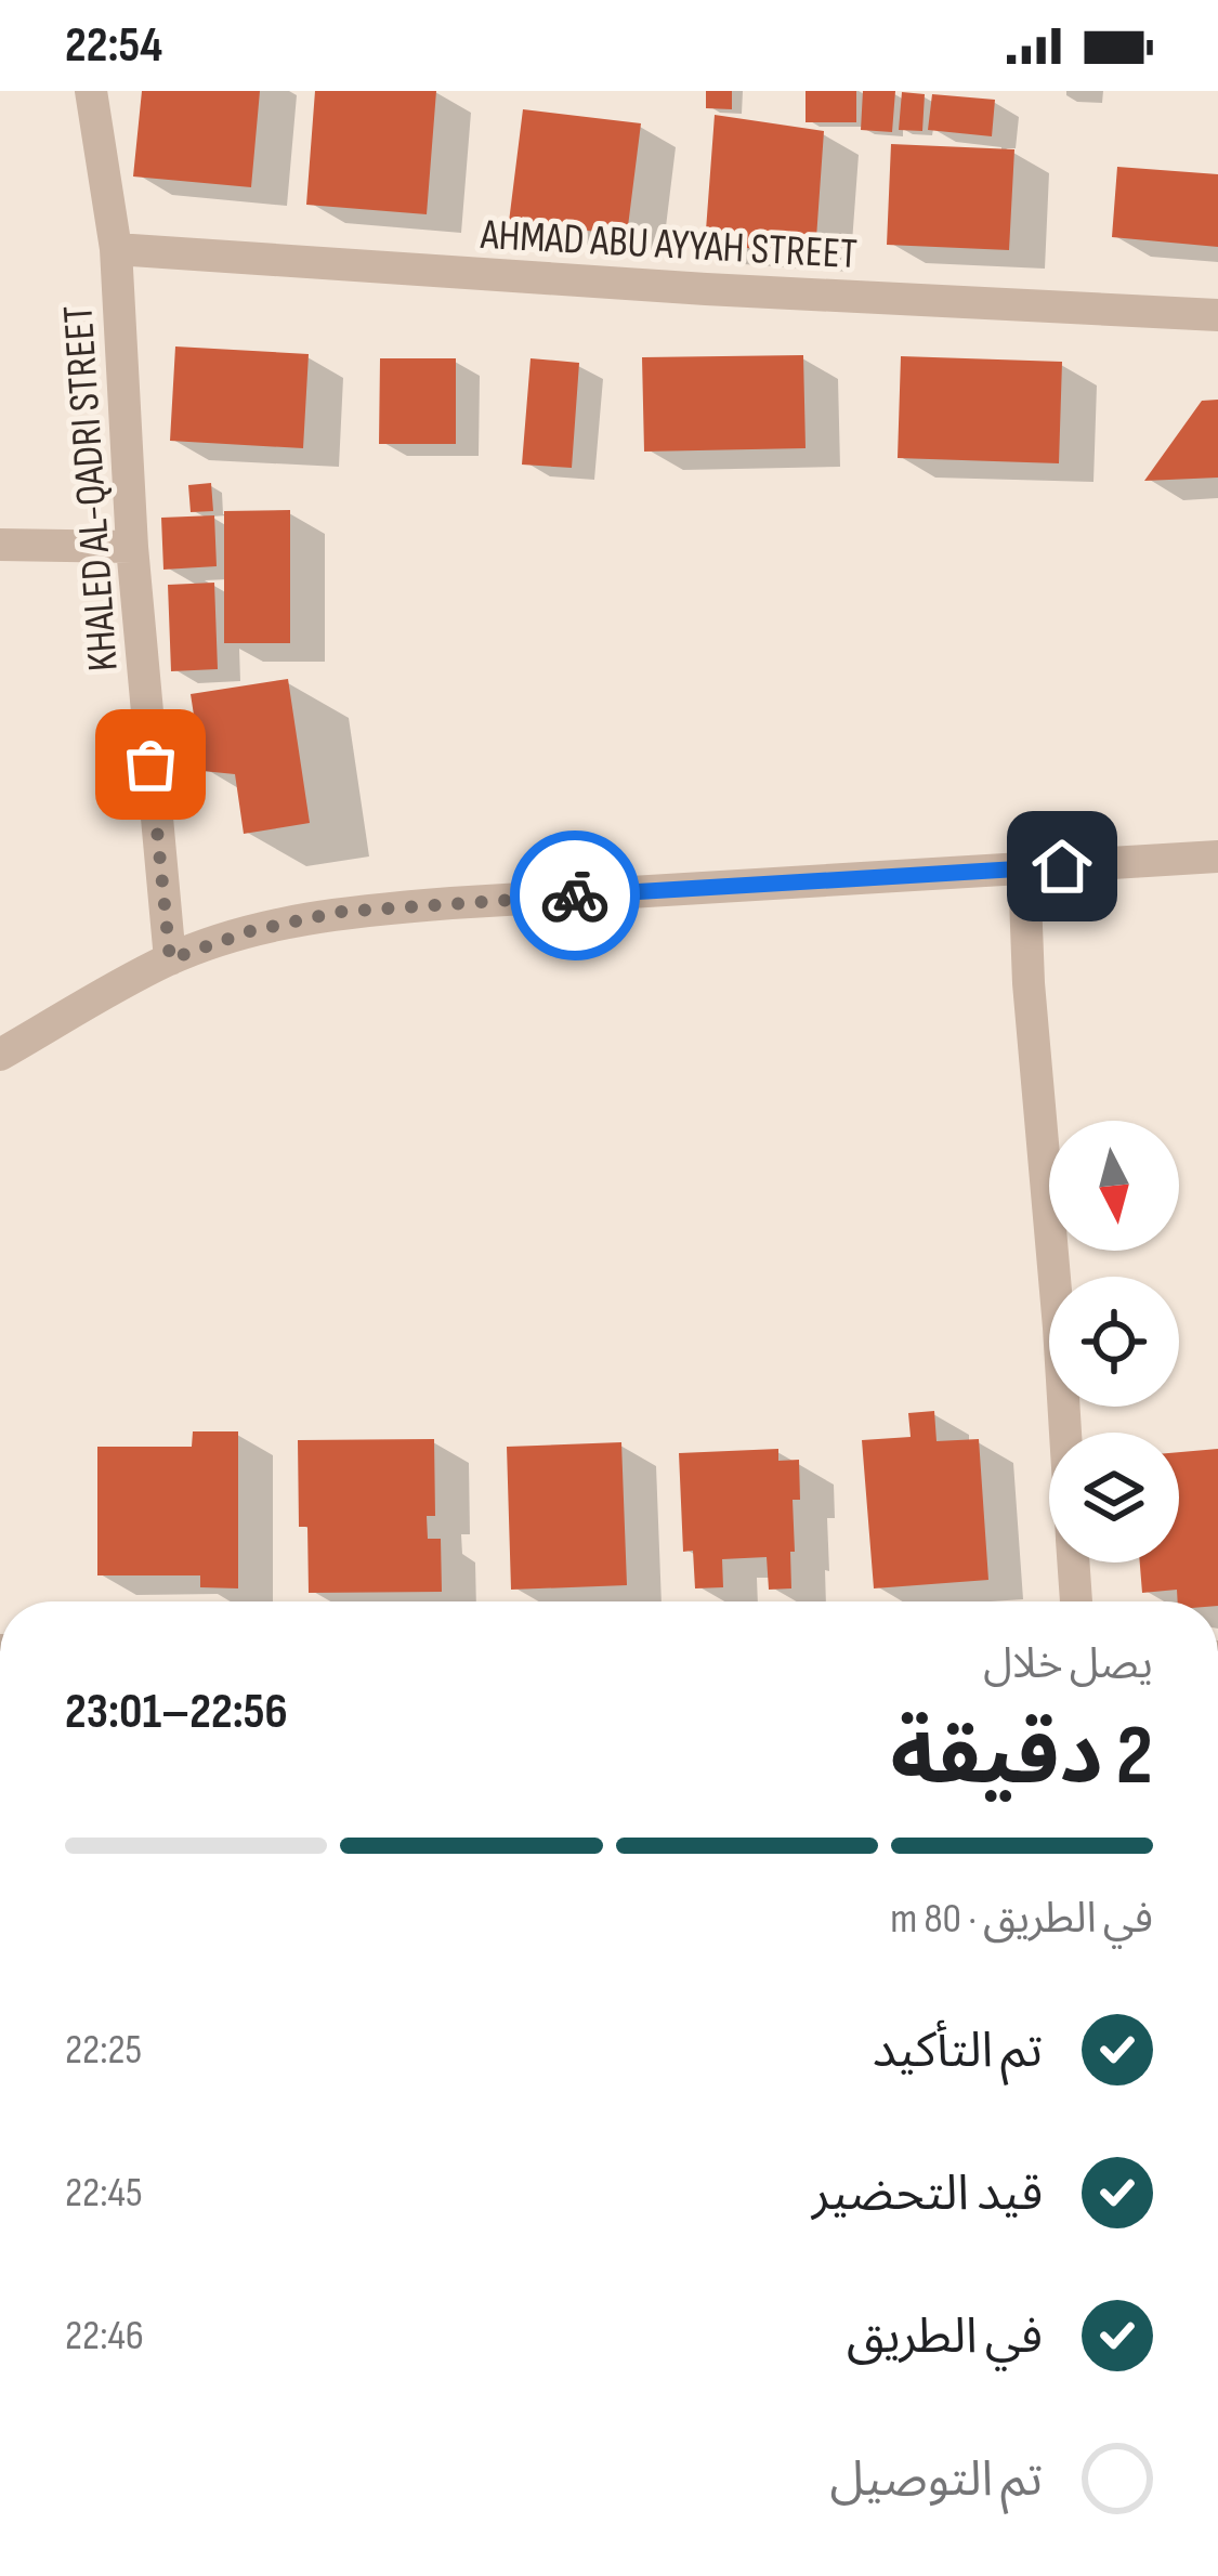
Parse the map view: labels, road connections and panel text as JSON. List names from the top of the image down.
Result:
{
  "streets": {
    "street": ["AHMAD ABU AYYAH STREET", "KHALED AL-QADRI STREET"]
  },
  "crossings": [
    ["AHMAD ABU AYYAH STREET", "KHALED AL-QADRI STREET"]
  ],
  "north": "bottom",
  "page": {
    "status": "22:54",
    "heading": ["2 دقيقة", "يصل خلال", "22:56–23:01"],
    "bar": "في الطريق · 80 m",
    "list": [
      ["تم التأكيد", "22:25"],
      ["قيد التحضير", "22:45"],
      ["في الطريق", "22:46"],
      "تم التوصيل"
    ]
  }
}
